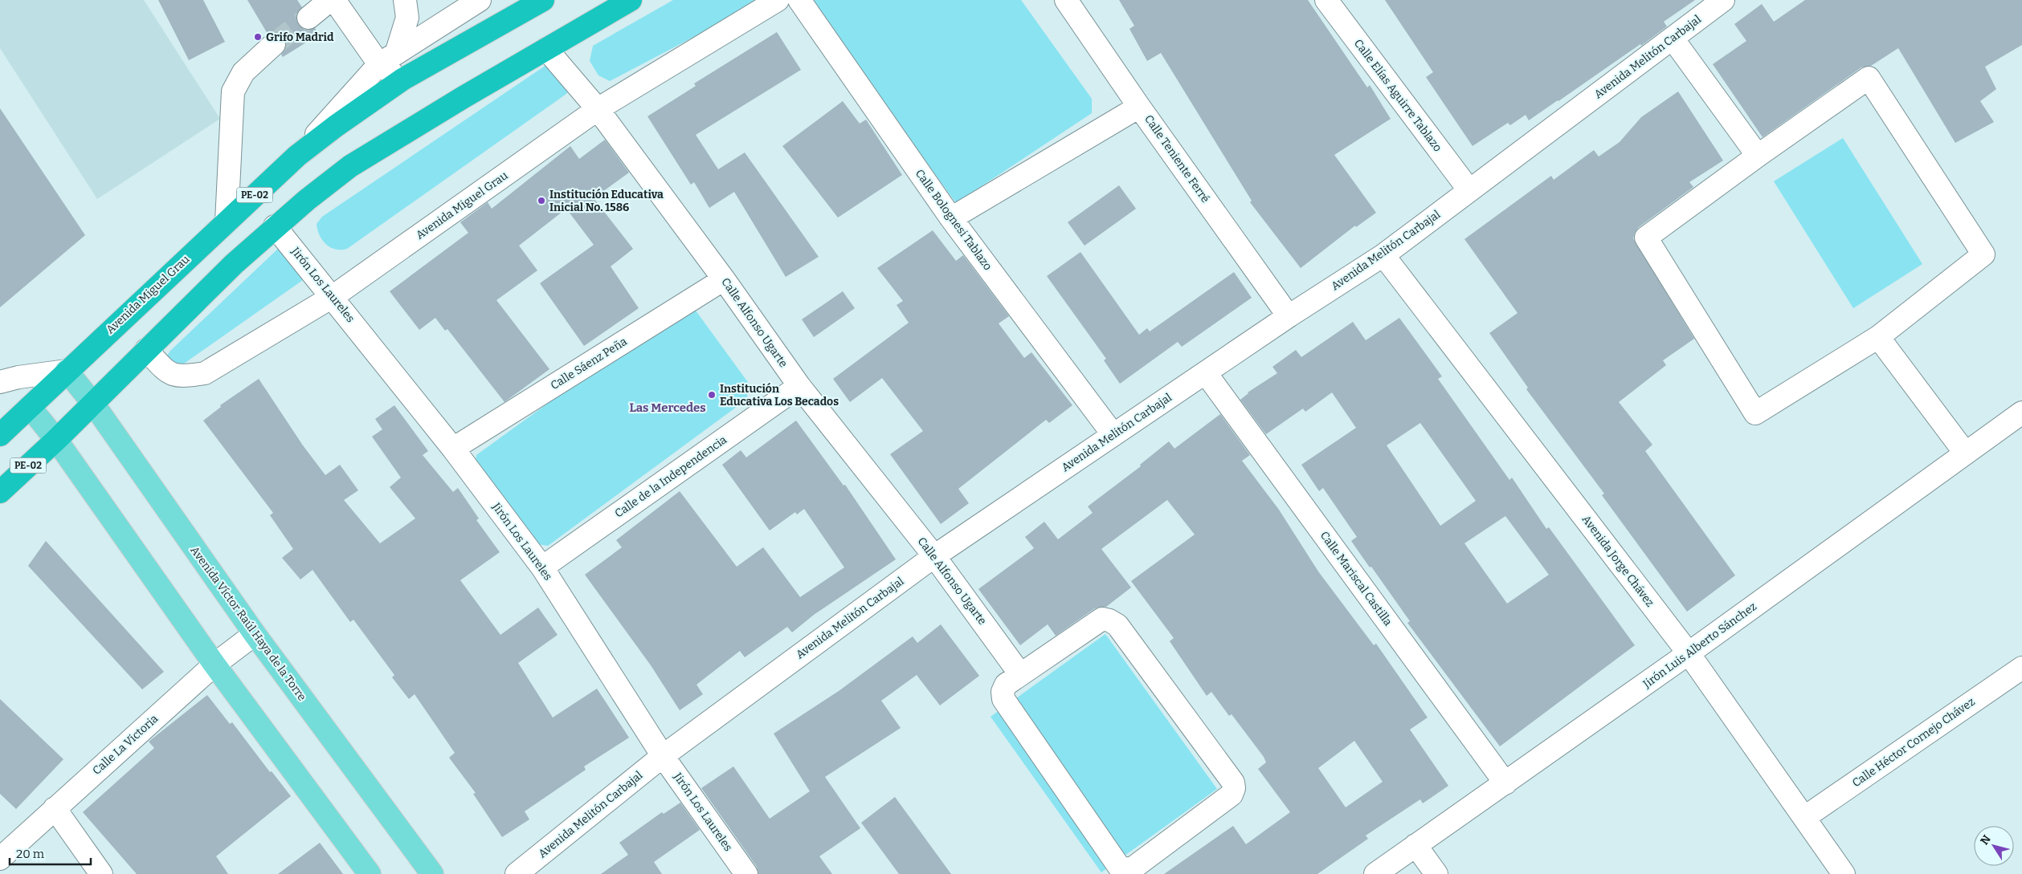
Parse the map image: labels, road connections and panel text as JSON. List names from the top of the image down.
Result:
{
  "streets": {
    "highway": ["PE-02", "Avenida Miguel Grau"],
    "main road": ["Avenida Víctor Raúl Haya de la Torre"],
    "street": [
      "Avenida Melitón Carbajal",
      "Calle Elías Aguirre Tablazo",
      "Calle Teniente Ferré",
      "Calle Bolognesi Tablazo",
      "Jirón Los Laureles",
      "Calle Alfonso Ugarte",
      "Calle Sáenz Peña",
      "Calle de la Independencia",
      "Avenida Jorge Chávez",
      "Calle Mariscal Castilla",
      "Jirón Luis Alberto Sánchez",
      "Calle Héctor Cornejo Chávez",
      "Calle La Victoria"
    ]
  },
  "crossings": [
    ["Avenida Melitón Carbajal", "Calle Elías Aguirre Tablazo"],
    ["Avenida Melitón Carbajal", "Calle Teniente Ferré"],
    ["Avenida Melitón Carbajal", "Calle Bolognesi Tablazo"],
    ["Avenida Melitón Carbajal", "Jirón Los Laureles"],
    ["Avenida Melitón Carbajal", "Calle Alfonso Ugarte"],
    ["Avenida Melitón Carbajal", "Avenida Jorge Chávez"],
    ["Avenida Melitón Carbajal", "Calle Mariscal Castilla"],
    ["PE-02", "Avenida Miguel Grau"],
    ["PE-02", "Jirón Los Laureles"],
    ["PE-02", "Calle Alfonso Ugarte"],
    ["PE-02", "Avenida Víctor Raúl Haya de la Torre"],
    ["Avenida Miguel Grau", "Jirón Los Laureles"],
    ["Avenida Miguel Grau", "Calle Alfonso Ugarte"],
    ["Avenida Miguel Grau", "Avenida Víctor Raúl Haya de la Torre"],
    ["Jirón Los Laureles", "Calle Sáenz Peña"],
    ["Jirón Los Laureles", "Calle de la Independencia"],
    ["Calle Alfonso Ugarte", "Calle Sáenz Peña"],
    ["Calle Alfonso Ugarte", "Calle de la Independencia"],
    ["Avenida Jorge Chávez", "Jirón Luis Alberto Sánchez"],
    ["Avenida Jorge Chávez", "Calle Héctor Cornejo Chávez"],
    ["Calle Mariscal Castilla", "Jirón Luis Alberto Sánchez"],
    ["Avenida Víctor Raúl Haya de la Torre", "Calle La Victoria"]
  ],
  "districts": ["Las Mercedes"],
  "places": ["Grifo Madrid", "Institución Educativa Inicial No. 1586", "Institución Educativa Los Becados"],
  "scale_bar": "20 m",
  "north": "top left"
}
